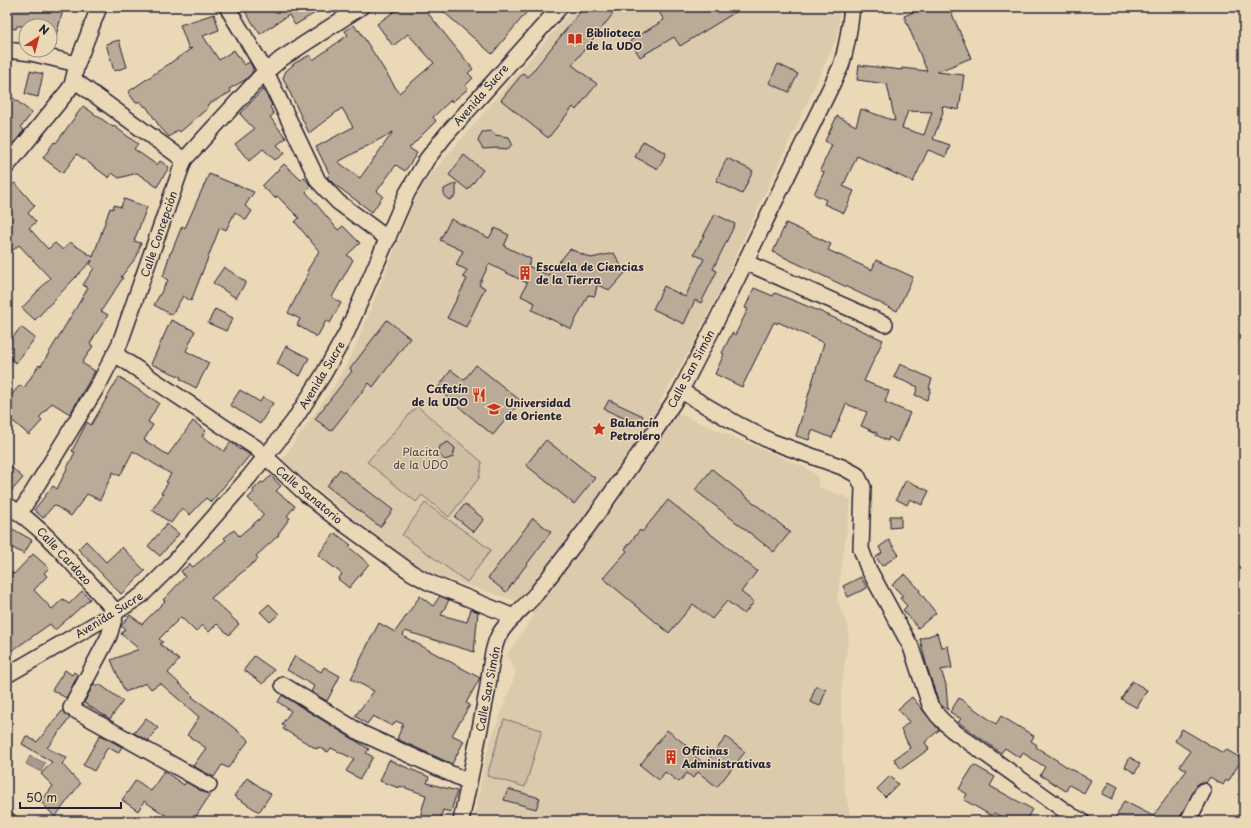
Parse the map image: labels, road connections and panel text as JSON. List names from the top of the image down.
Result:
{
  "streets": {
    "street": [
      "Avenida Sucre",
      "Calle Concepción",
      "Calle San Simón",
      "Calle Sanatorio",
      "Calle Cardozo"
    ]
  },
  "crossings": [
    ["Avenida Sucre", "Calle Sanatorio"],
    ["Avenida Sucre", "Calle Cardozo"],
    ["Calle Concepción", "Calle Sanatorio"],
    ["Calle Concepción", "Calle Cardozo"],
    ["Calle San Simón", "Calle Sanatorio"]
  ],
  "parks": ["Placita de la UDO"],
  "places": {
    "library": ["Biblioteca de la UDO"],
    "building": ["Escuela de Ciencias de la Tierra", "Oficinas Administrativas"],
    "restaurant": ["Cafetín de la UDO"],
    "school or university": ["Universidad de Oriente"],
    "place": ["Balancín Petrolero"]
  },
  "scale_bar": "50 m",
  "north": "top right"
}
